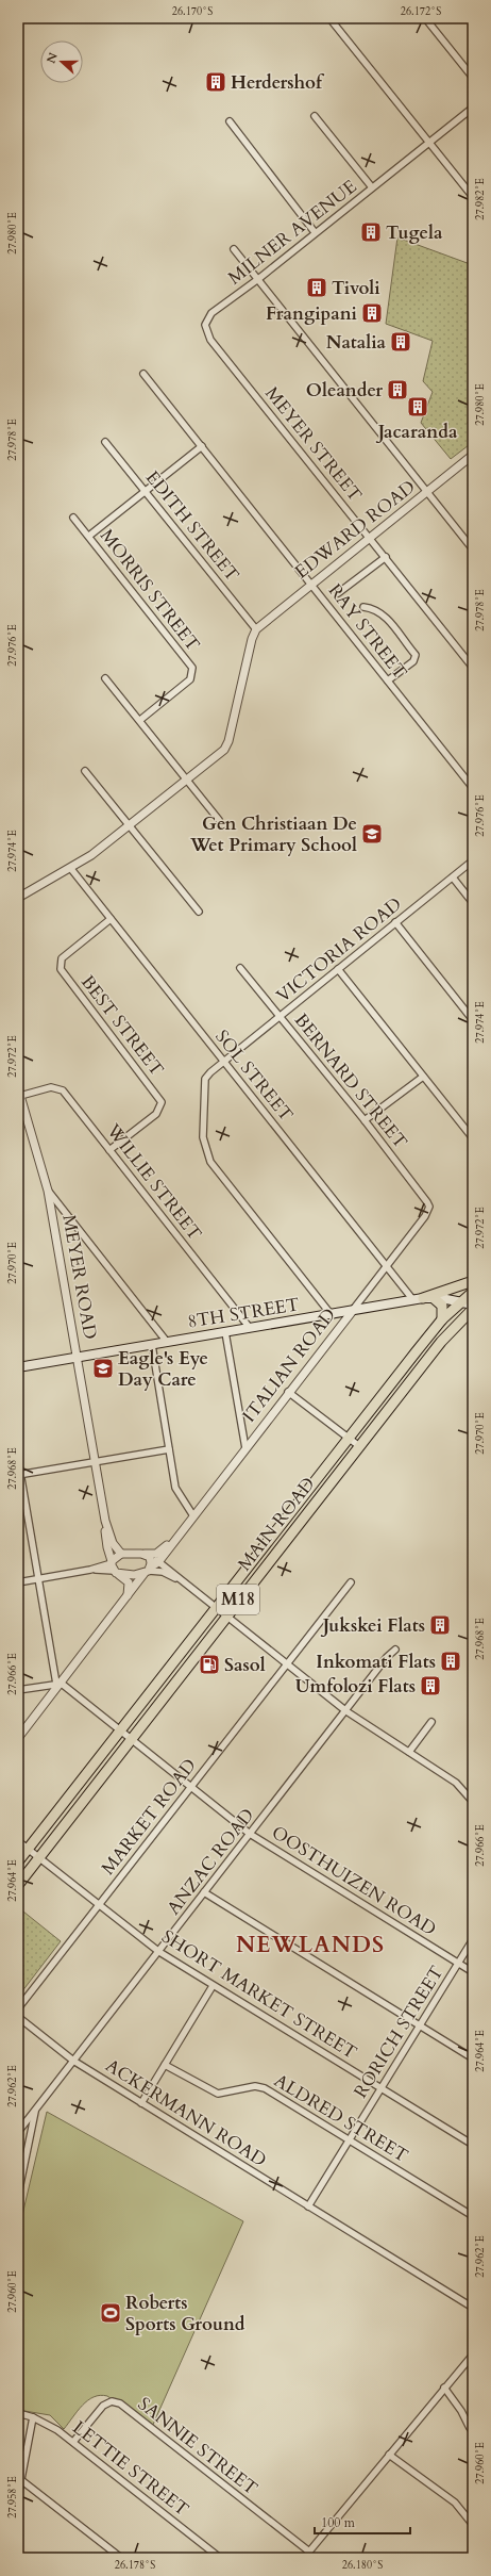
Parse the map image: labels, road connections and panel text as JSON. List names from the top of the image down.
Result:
{
  "streets": {
    "main road": ["8TH STREET", "MAIN ROAD", "M18"],
    "street": [
      "MILNER AVENUE",
      "MEYER STREET",
      "EDITH STREET",
      "EDWARD ROAD",
      "MORRIS STREET",
      "RAY STREET",
      "VICTORIA ROAD",
      "BEST STREET",
      "SOL STREET",
      "BERNARD STREET",
      "WILLIE STREET",
      "MEYER ROAD",
      "ITALIAN ROAD",
      "MARKET ROAD",
      "ANZAC ROAD",
      "OOSTHUIZEN ROAD",
      "SHORT MARKET STREET",
      "RORICH STREET",
      "ACKERMANN ROAD",
      "ALDRED STREET",
      "SANNIE STREET",
      "LETTIE STREET"
    ]
  },
  "crossings": [
    ["MILNER AVENUE", "MEYER STREET"],
    ["MEYER STREET", "EDWARD ROAD"],
    ["EDITH STREET", "EDWARD ROAD"],
    ["EDWARD ROAD", "RAY STREET"],
    ["VICTORIA ROAD", "SOL STREET"],
    ["VICTORIA ROAD", "BERNARD STREET"],
    ["BEST STREET", "SOL STREET"],
    ["BEST STREET", "WILLIE STREET"],
    ["SOL STREET", "8TH STREET"],
    ["SOL STREET", "ITALIAN ROAD"],
    ["BERNARD STREET", "ITALIAN ROAD"],
    ["WILLIE STREET", "MEYER ROAD"],
    ["WILLIE STREET", "8TH STREET"],
    ["MEYER ROAD", "8TH STREET"],
    ["8TH STREET", "ITALIAN ROAD"],
    ["8TH STREET", "MAIN ROAD"],
    ["ITALIAN ROAD", "OOSTHUIZEN ROAD"],
    ["MAIN ROAD", "OOSTHUIZEN ROAD"],
    ["MAIN ROAD", "SHORT MARKET STREET"],
    ["MARKET ROAD", "OOSTHUIZEN ROAD"],
    ["MARKET ROAD", "SHORT MARKET STREET"],
    ["ANZAC ROAD", "OOSTHUIZEN ROAD"],
    ["ANZAC ROAD", "SHORT MARKET STREET"],
    ["ANZAC ROAD", "ACKERMANN ROAD"],
    ["OOSTHUIZEN ROAD", "RORICH STREET"],
    ["SHORT MARKET STREET", "RORICH STREET"],
    ["RORICH STREET", "ACKERMANN ROAD"],
    ["RORICH STREET", "ALDRED STREET"],
    ["SANNIE STREET", "LETTIE STREET"]
  ],
  "districts": ["NEWLANDS"],
  "places": {
    "building": [
      "Herdershof",
      "Tugela",
      "Tivoli",
      "Frangipani",
      "Natalia",
      "Oleander",
      "Jacaranda",
      "Jukskei Flats",
      "Inkomati Flats",
      "Umfolozi Flats"
    ],
    "school or university": ["Gen Christiaan De Wet Primary School", "Eagle's Eye Day Care"],
    "fuel station": ["Sasol"],
    "sports": ["Roberts Sports Ground"]
  },
  "scale_bar": "100 m",
  "north": "left",
  "coordinates": [
    "26.170°S",
    "26.172°S",
    "27.982°E",
    "27.980°E",
    "27.978°E",
    "27.976°E",
    "27.974°E",
    "27.972°E",
    "27.970°E",
    "27.968°E",
    "27.966°E",
    "27.964°E",
    "27.962°E",
    "27.960°E",
    "27.958°E",
    "26.178°S",
    "26.180°S"
  ]
}
